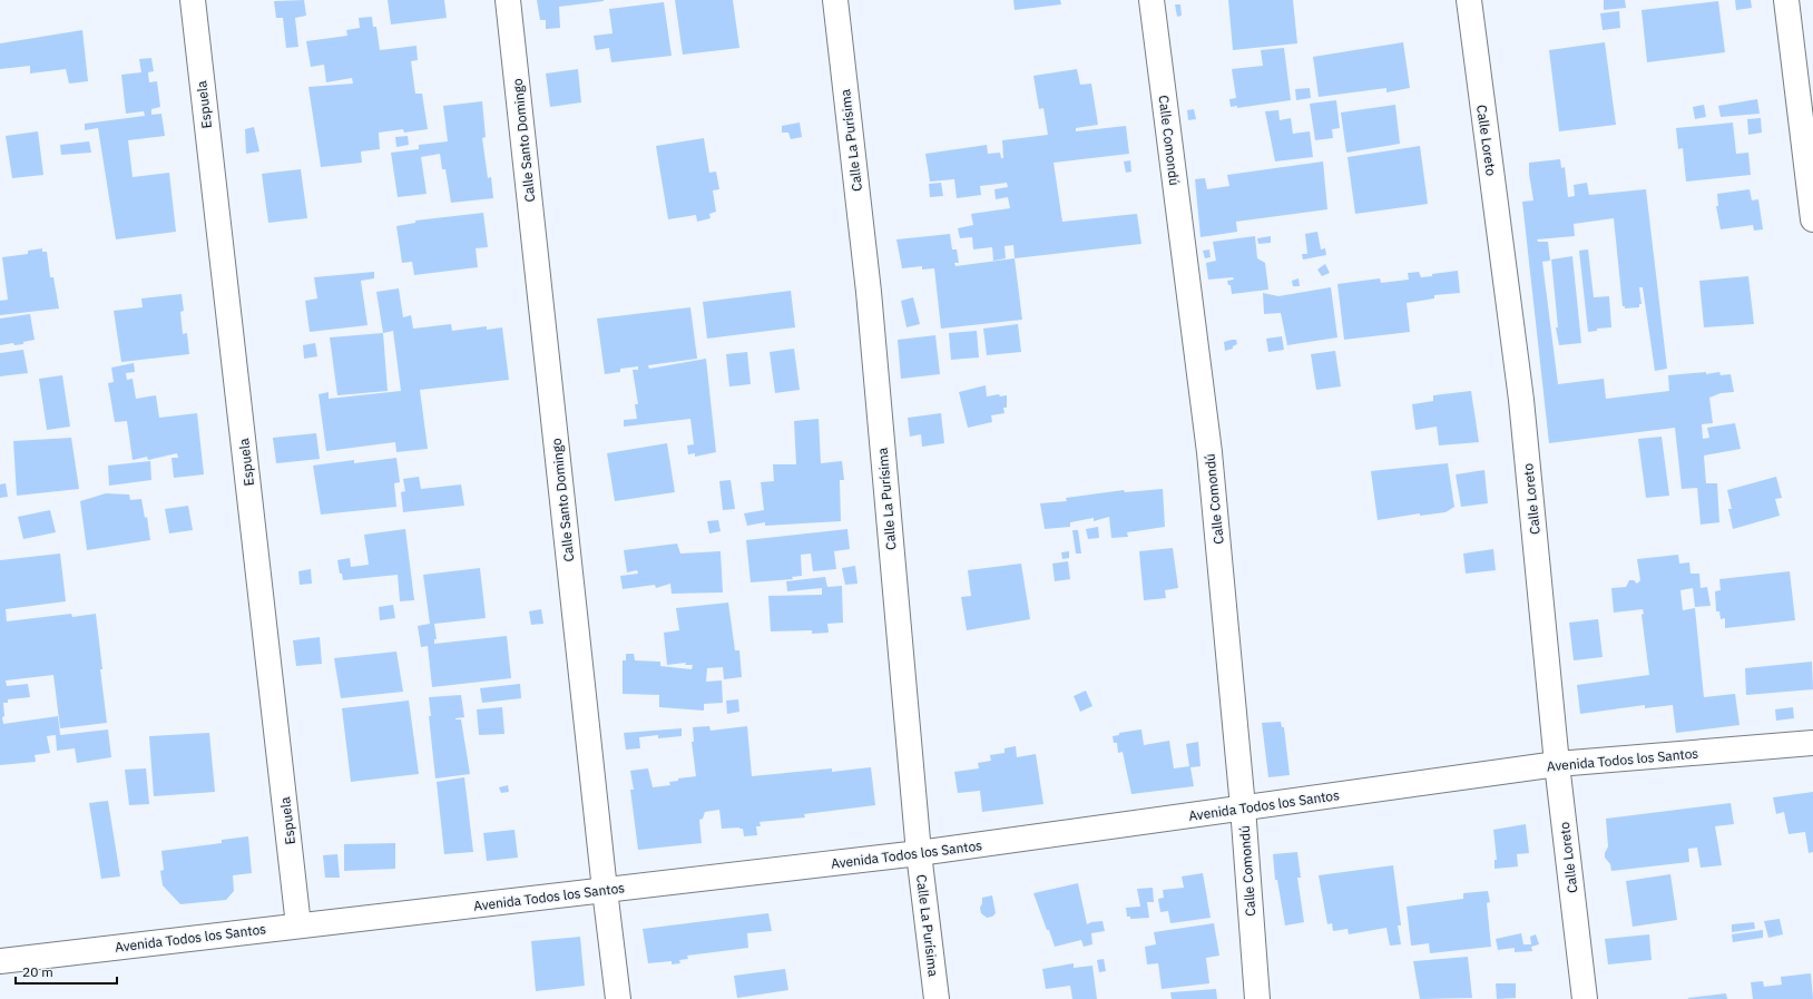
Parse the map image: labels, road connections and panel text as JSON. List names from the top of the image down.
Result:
{
  "streets": {
    "street": [
      "Espuela",
      "Calle Santo Domingo",
      "Calle La Purísima",
      "Calle Comondú",
      "Calle Loreto",
      "Avenida Todos los Santos"
    ]
  },
  "crossings": [
    ["Espuela", "Avenida Todos los Santos"],
    ["Calle Santo Domingo", "Avenida Todos los Santos"],
    ["Calle La Purísima", "Avenida Todos los Santos"],
    ["Calle Comondú", "Avenida Todos los Santos"],
    ["Calle Loreto", "Avenida Todos los Santos"]
  ],
  "scale_bar": "20 m"
}
